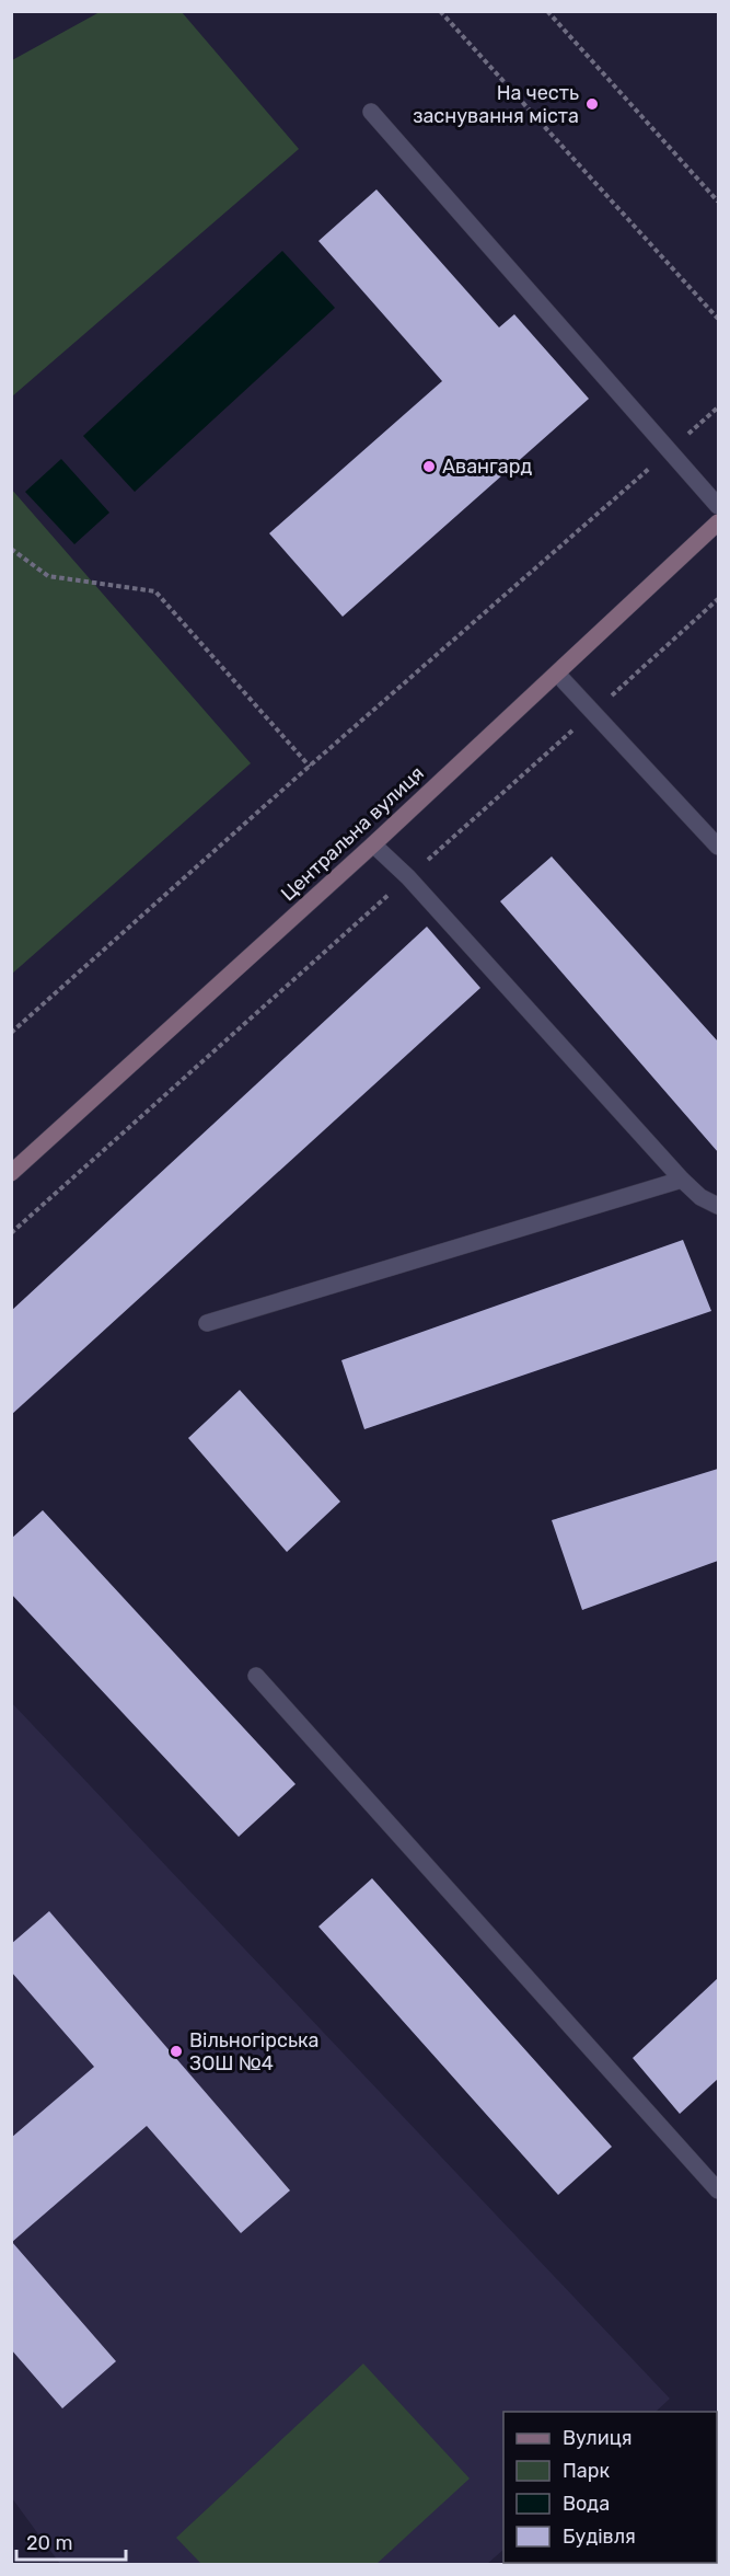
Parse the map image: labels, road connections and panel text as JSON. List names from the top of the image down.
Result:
{
  "streets": {
    "main road": ["Центральна вулиця"]
  },
  "places": ["На честь заснування міста", "Авангард", "Вільногірська ЗОШ №4"],
  "legend": [
    "Вулиця",
    "Парк",
    "Вода",
    "Будівля"
  ],
  "scale_bar": "20 m"
}
